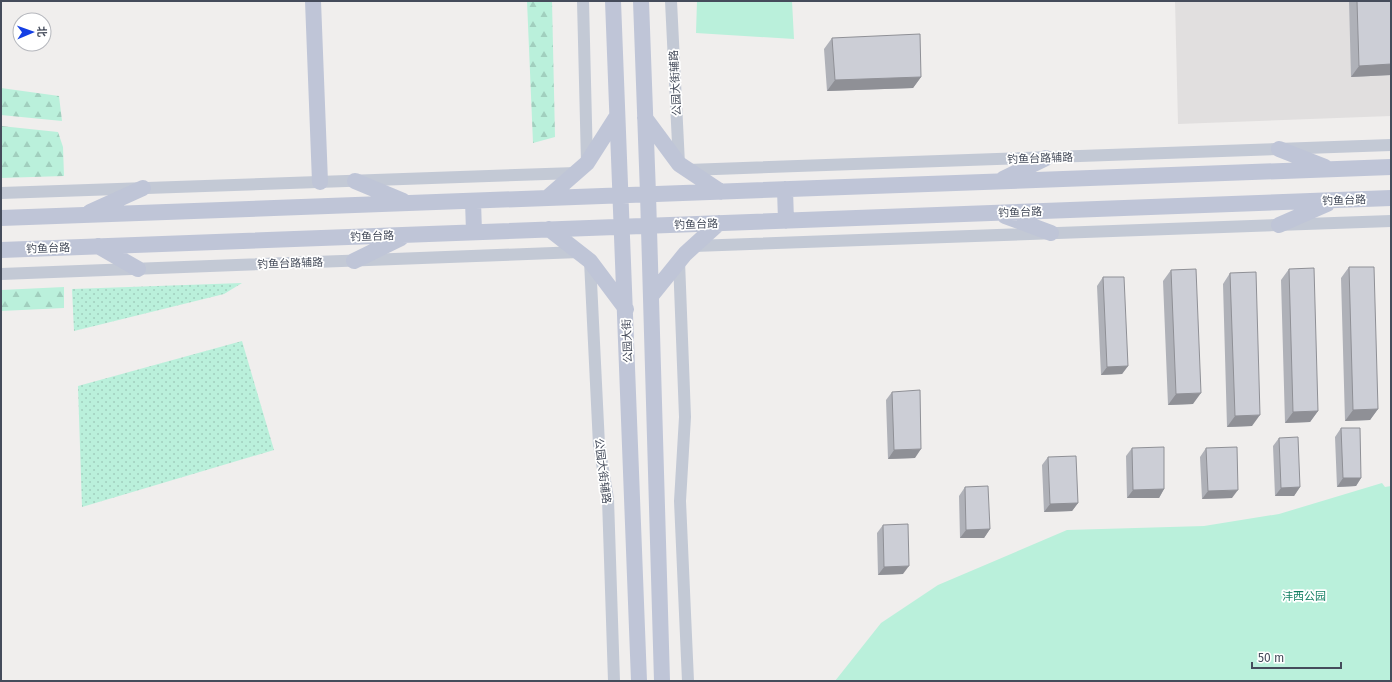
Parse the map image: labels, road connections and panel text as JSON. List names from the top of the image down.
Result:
{
  "streets": {
    "main road": ["钓鱼台路", "公园大街"],
    "street": ["公园大街辅路", "钓鱼台路辅路"]
  },
  "crossings": [
    ["公园大街辅路", "钓鱼台路辅路"],
    ["钓鱼台路", "公园大街"]
  ],
  "parks": ["沣西公园"],
  "scale_bar": "50 m",
  "north": "right"
}
